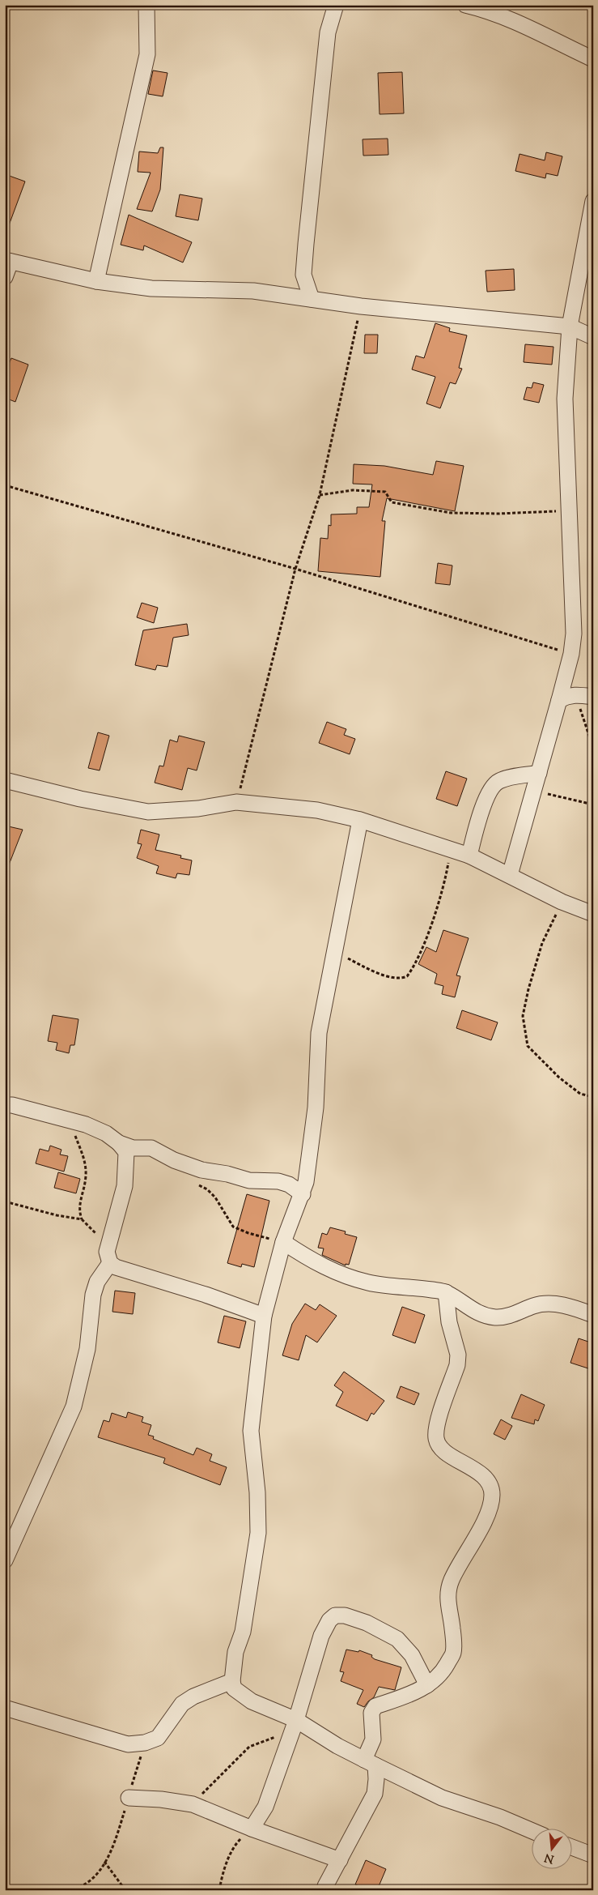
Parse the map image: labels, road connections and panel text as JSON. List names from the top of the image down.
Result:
{
  "north": "bottom"
}
